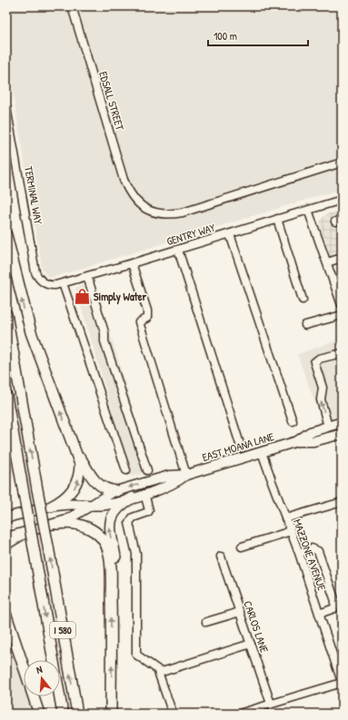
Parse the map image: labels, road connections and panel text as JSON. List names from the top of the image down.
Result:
{
  "streets": {
    "highway": ["I 580"],
    "main road": ["EAST MOANA LANE"],
    "street": [
      "EDSALL STREET",
      "TERMINAL WAY",
      "GENTRY WAY",
      "MAZZONE AVENUE",
      "CARLOS LANE"
    ]
  },
  "crossings": [
    ["TERMINAL WAY", "GENTRY WAY"],
    ["EAST MOANA LANE", "MAZZONE AVENUE"]
  ],
  "places": {
    "shop": ["Simply Water"]
  },
  "scale_bar": "100 m",
  "north": "top"
}
